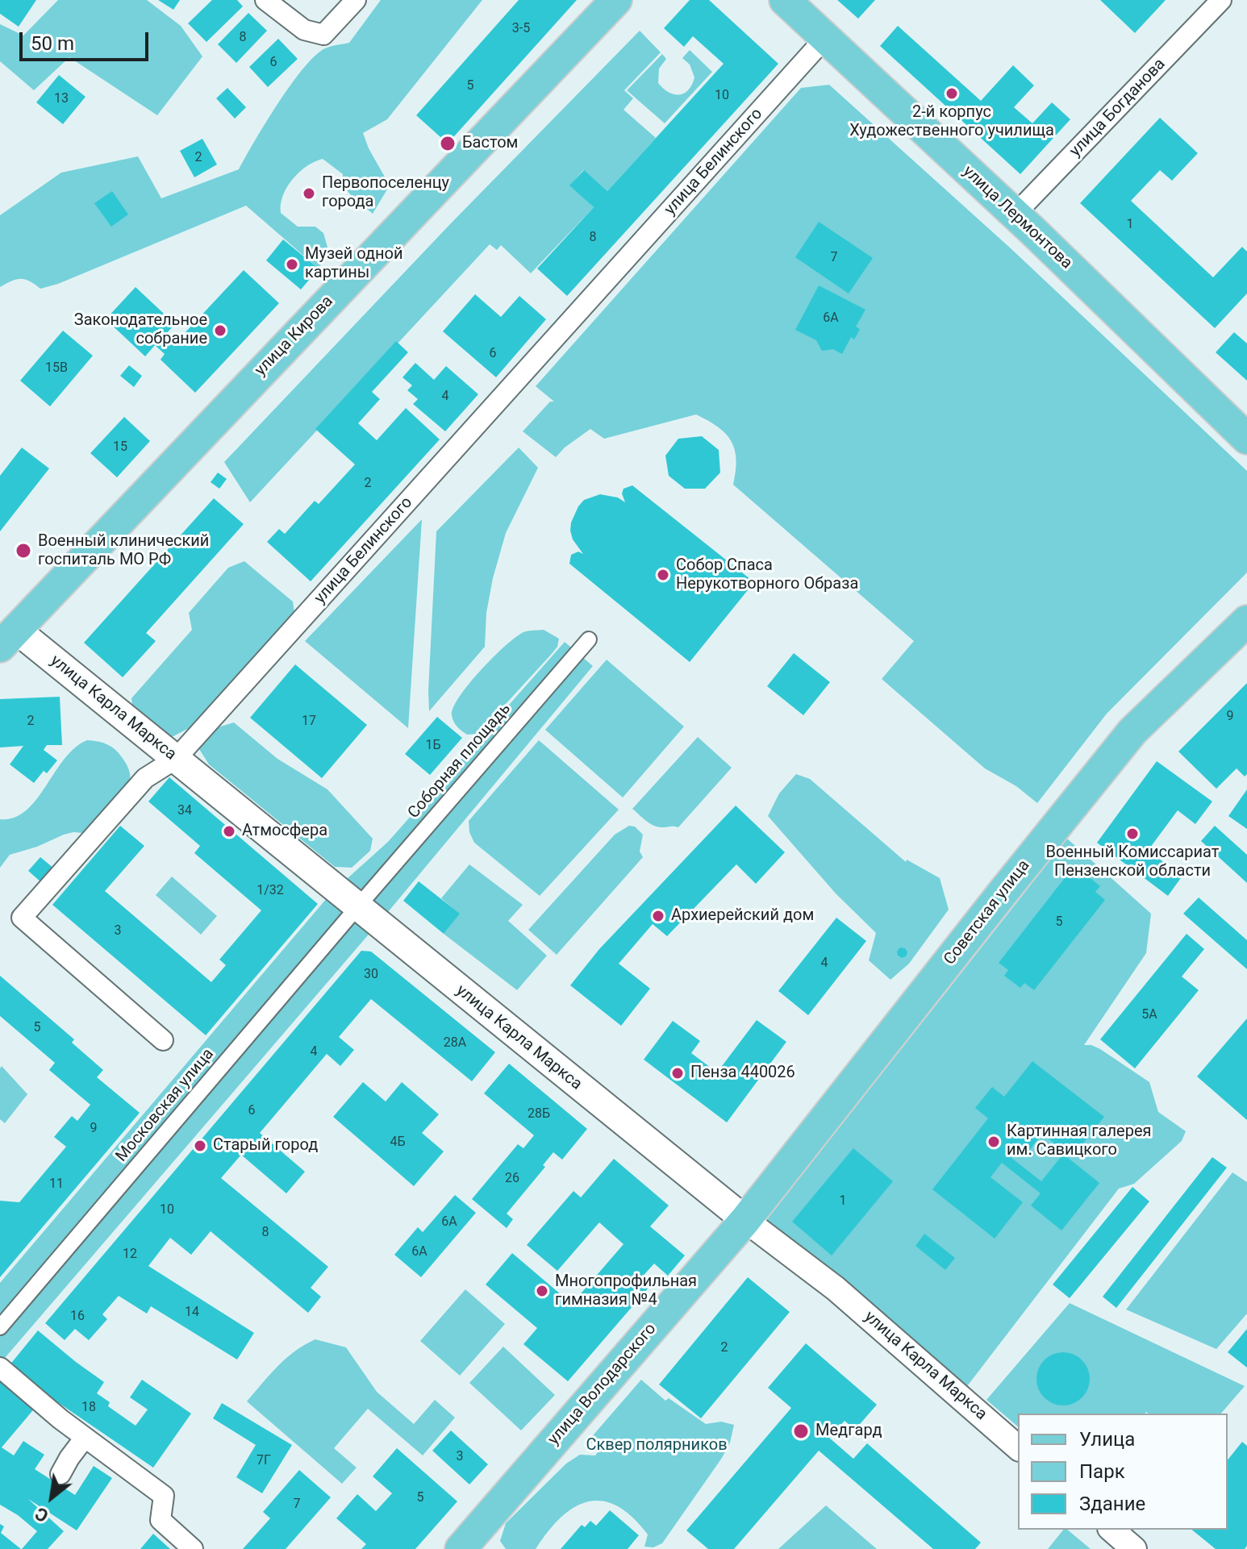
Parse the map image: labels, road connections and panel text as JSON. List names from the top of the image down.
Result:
{
  "streets": {
    "main road": [
      "улица Лермонтова",
      "улица Кирова",
      "улица Карла Маркса",
      "Советская улица",
      "улица Володарского"
    ],
    "street": [
      "улица Богданова",
      "улица Белинского",
      "Соборная площадь",
      "Московская улица"
    ]
  },
  "crossings": [
    ["улица Богданова", "улица Лермонтова"],
    ["улица Белинского", "улица Лермонтова"],
    ["улица Белинского", "улица Карла Маркса"],
    ["улица Кирова", "улица Карла Маркса"],
    ["улица Карла Маркса", "Соборная площадь"],
    ["улица Карла Маркса", "Советская улица"],
    ["улица Карла Маркса", "Московская улица"],
    ["улица Карла Маркса", "улица Володарского"],
    ["Соборная площадь", "Московская улица"],
    ["Советская улица", "улица Володарского"]
  ],
  "parks": ["Сквер полярников"],
  "places": [
    "2-й корпус Художественного училища",
    "Бастом",
    "Первопоселенцу города",
    "Музей одной картины",
    "Законодательное собрание",
    "Военный клинический госпиталь МО РФ",
    "Собор Спаса Нерукотворного Образа",
    "Атмосфера",
    "Военный Комиссариат Пензенской области",
    "Архиерейский дом",
    "Пенза 440026",
    "Картинная галерея им. Савицкого",
    "Старый город",
    "Многопрофильная гимназия №4",
    "Медгард"
  ],
  "house_numbers": [
    "3-5",
    "8",
    "6",
    "5",
    "10",
    "13",
    "2",
    "1",
    "8",
    "7",
    "6А",
    "6",
    "15В",
    "4",
    "15",
    "2",
    "9",
    "2",
    "17",
    "1Б",
    "34",
    "1/32",
    "5",
    "3",
    "4",
    "30",
    "5А",
    "5",
    "28А",
    "4",
    "6",
    "28Б",
    "9",
    "4Б",
    "26",
    "11",
    "1",
    "10",
    "6А",
    "8",
    "6А",
    "12",
    "14",
    "16",
    "2",
    "18",
    "3",
    "7Г",
    "5",
    "7"
  ],
  "legend": ["Улица", "Парк", "Здание"],
  "scale_bar": "50 m",
  "north": "bottom left"
}
